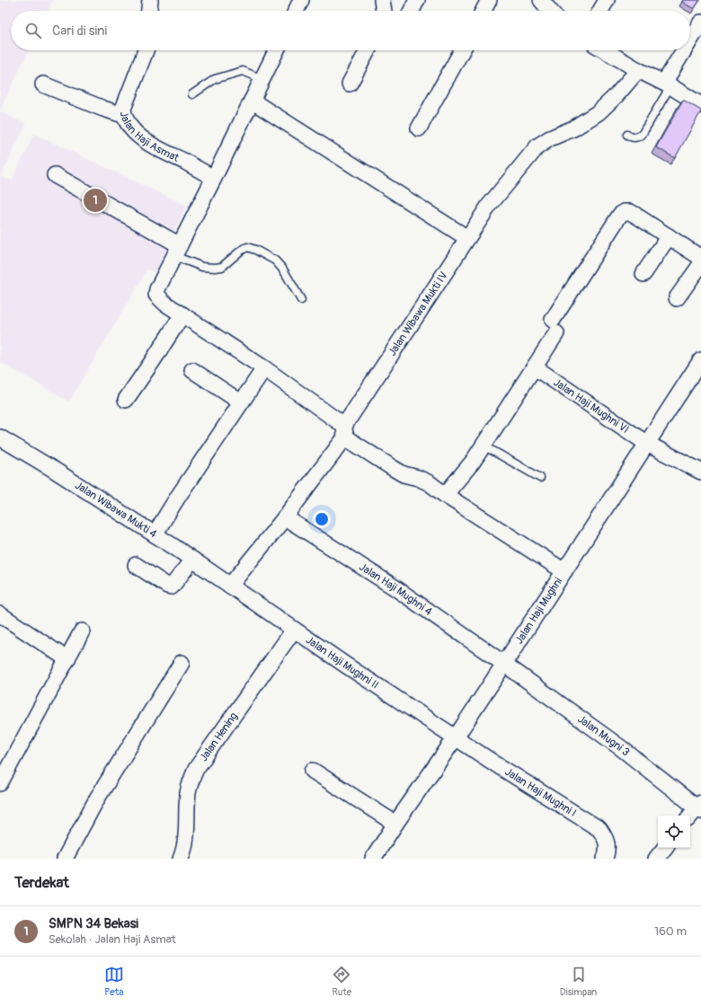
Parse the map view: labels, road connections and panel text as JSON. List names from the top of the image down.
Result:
{
  "streets": {
    "street": [
      "Jalan Haji Asmat",
      "Jalan Wibawa Mukti IV",
      "Jalan Haji Mughni VI",
      "Jalan Wibawa Mukti 4",
      "Jalan Haji Mughni 4",
      "Jalan Haji Mughni",
      "Jalan Haji Mughni II",
      "Jalan Mugni 3",
      "Jalan Hening",
      "Jalan Haji Mughni I"
    ]
  },
  "crossings": [
    ["Jalan Wibawa Mukti IV", "Jalan Wibawa Mukti 4"],
    ["Jalan Wibawa Mukti IV", "Jalan Haji Mughni 4"],
    ["Jalan Wibawa Mukti IV", "Jalan Haji Mughni II"],
    ["Jalan Haji Mughni VI", "Jalan Haji Mughni"],
    ["Jalan Wibawa Mukti 4", "Jalan Haji Mughni II"],
    ["Jalan Haji Mughni 4", "Jalan Haji Mughni"],
    ["Jalan Haji Mughni 4", "Jalan Mugni 3"],
    ["Jalan Haji Mughni", "Jalan Haji Mughni II"],
    ["Jalan Haji Mughni", "Jalan Mugni 3"],
    ["Jalan Haji Mughni", "Jalan Haji Mughni I"],
    ["Jalan Haji Mughni II", "Jalan Hening"],
    ["Jalan Haji Mughni II", "Jalan Haji Mughni I"]
  ],
  "page": {
    "search": "Cari di sini",
    "pins": "1",
    "heading": "Terdekat",
    "list": [
      {
        "mark": "1",
        "name": "SMPN 34 Bekasi",
        "note": "Sekolah · Jalan Haji Asmat",
        "value": "160 m"
      }
    ],
    "nav": ["Peta", "Rute", "Disimpan"]
  }
}
